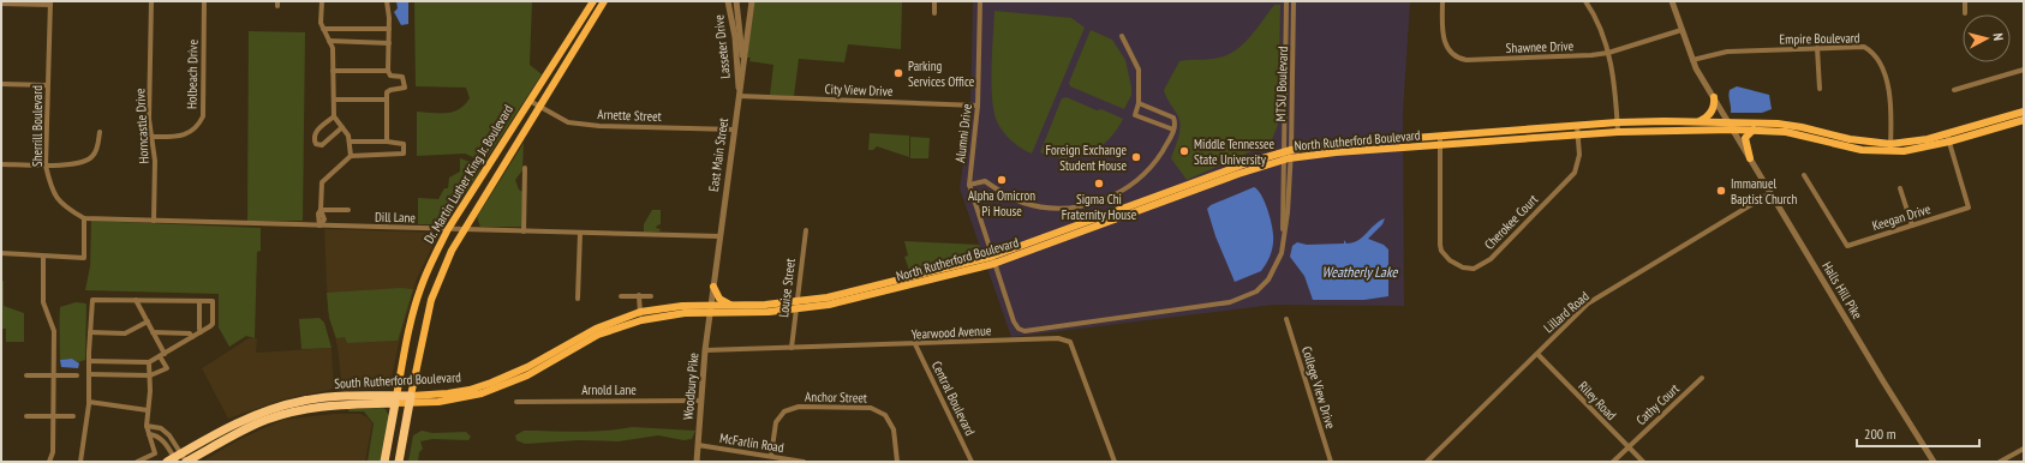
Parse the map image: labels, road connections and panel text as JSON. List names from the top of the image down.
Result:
{
  "streets": {
    "highway": ["South Rutherford Boulevard"],
    "main road": ["North Rutherford Boulevard", "Dr. Martin Luther King Jr. Boulevard"],
    "street": [
      "Empire Boulevard",
      "Lasseter Drive",
      "Shawnee Drive",
      "Holbeach Drive",
      "MTSU Boulevard",
      "City View Drive",
      "Arnette Street",
      "Sherrill Boulevard",
      "Horncastle Drive",
      "Alumni Drive",
      "East Main Street",
      "Dill Lane",
      "Keegan Drive",
      "Cherokee Court",
      "Louise Street",
      "Halls Hill Pike",
      "Lillard Road",
      "Yearwood Avenue",
      "Woodbury Pike",
      "College View Drive",
      "Arnold Lane",
      "Anchor Street",
      "Central Boulevard",
      "Riley Road",
      "Cathy Court",
      "McFarlin Road"
    ]
  },
  "crossings": [
    ["Empire Boulevard", "North Rutherford Boulevard"],
    ["Empire Boulevard", "Halls Hill Pike"],
    ["Lasseter Drive", "East Main Street"],
    ["Shawnee Drive", "Halls Hill Pike"],
    ["Holbeach Drive", "Horncastle Drive"],
    ["MTSU Boulevard", "Alumni Drive"],
    ["MTSU Boulevard", "North Rutherford Boulevard"],
    ["City View Drive", "Alumni Drive"],
    ["City View Drive", "East Main Street"],
    ["Arnette Street", "East Main Street"],
    ["Arnette Street", "Dr. Martin Luther King Jr. Boulevard"],
    ["Sherrill Boulevard", "Dill Lane"],
    ["Horncastle Drive", "Dill Lane"],
    ["Alumni Drive", "North Rutherford Boulevard"],
    ["North Rutherford Boulevard", "East Main Street"],
    ["North Rutherford Boulevard", "Keegan Drive"],
    ["North Rutherford Boulevard", "Cherokee Court"],
    ["North Rutherford Boulevard", "Louise Street"],
    ["North Rutherford Boulevard", "Halls Hill Pike"],
    ["North Rutherford Boulevard", "South Rutherford Boulevard"],
    ["North Rutherford Boulevard", "Woodbury Pike"],
    ["East Main Street", "Dill Lane"],
    ["East Main Street", "South Rutherford Boulevard"],
    ["East Main Street", "Woodbury Pike"],
    ["Dr. Martin Luther King Jr. Boulevard", "Dill Lane"],
    ["Dr. Martin Luther King Jr. Boulevard", "South Rutherford Boulevard"],
    ["Louise Street", "Yearwood Avenue"],
    ["Halls Hill Pike", "Lillard Road"],
    ["Lillard Road", "Riley Road"],
    ["Yearwood Avenue", "Woodbury Pike"],
    ["Yearwood Avenue", "Central Boulevard"],
    ["South Rutherford Boulevard", "Woodbury Pike"],
    ["Woodbury Pike", "Arnold Lane"],
    ["Woodbury Pike", "McFarlin Road"],
    ["Anchor Street", "McFarlin Road"],
    ["Riley Road", "Cathy Court"]
  ],
  "water": ["Weatherly Lake"],
  "places": [
    "Parking Services Office",
    "Middle Tennessee State University",
    "Foreign Exchange Student House",
    "Alpha Omicron Pi House",
    "Sigma Chi Fraternity House",
    "Immanuel Baptist Church"
  ],
  "scale_bar": "200 m",
  "north": "right"
}
